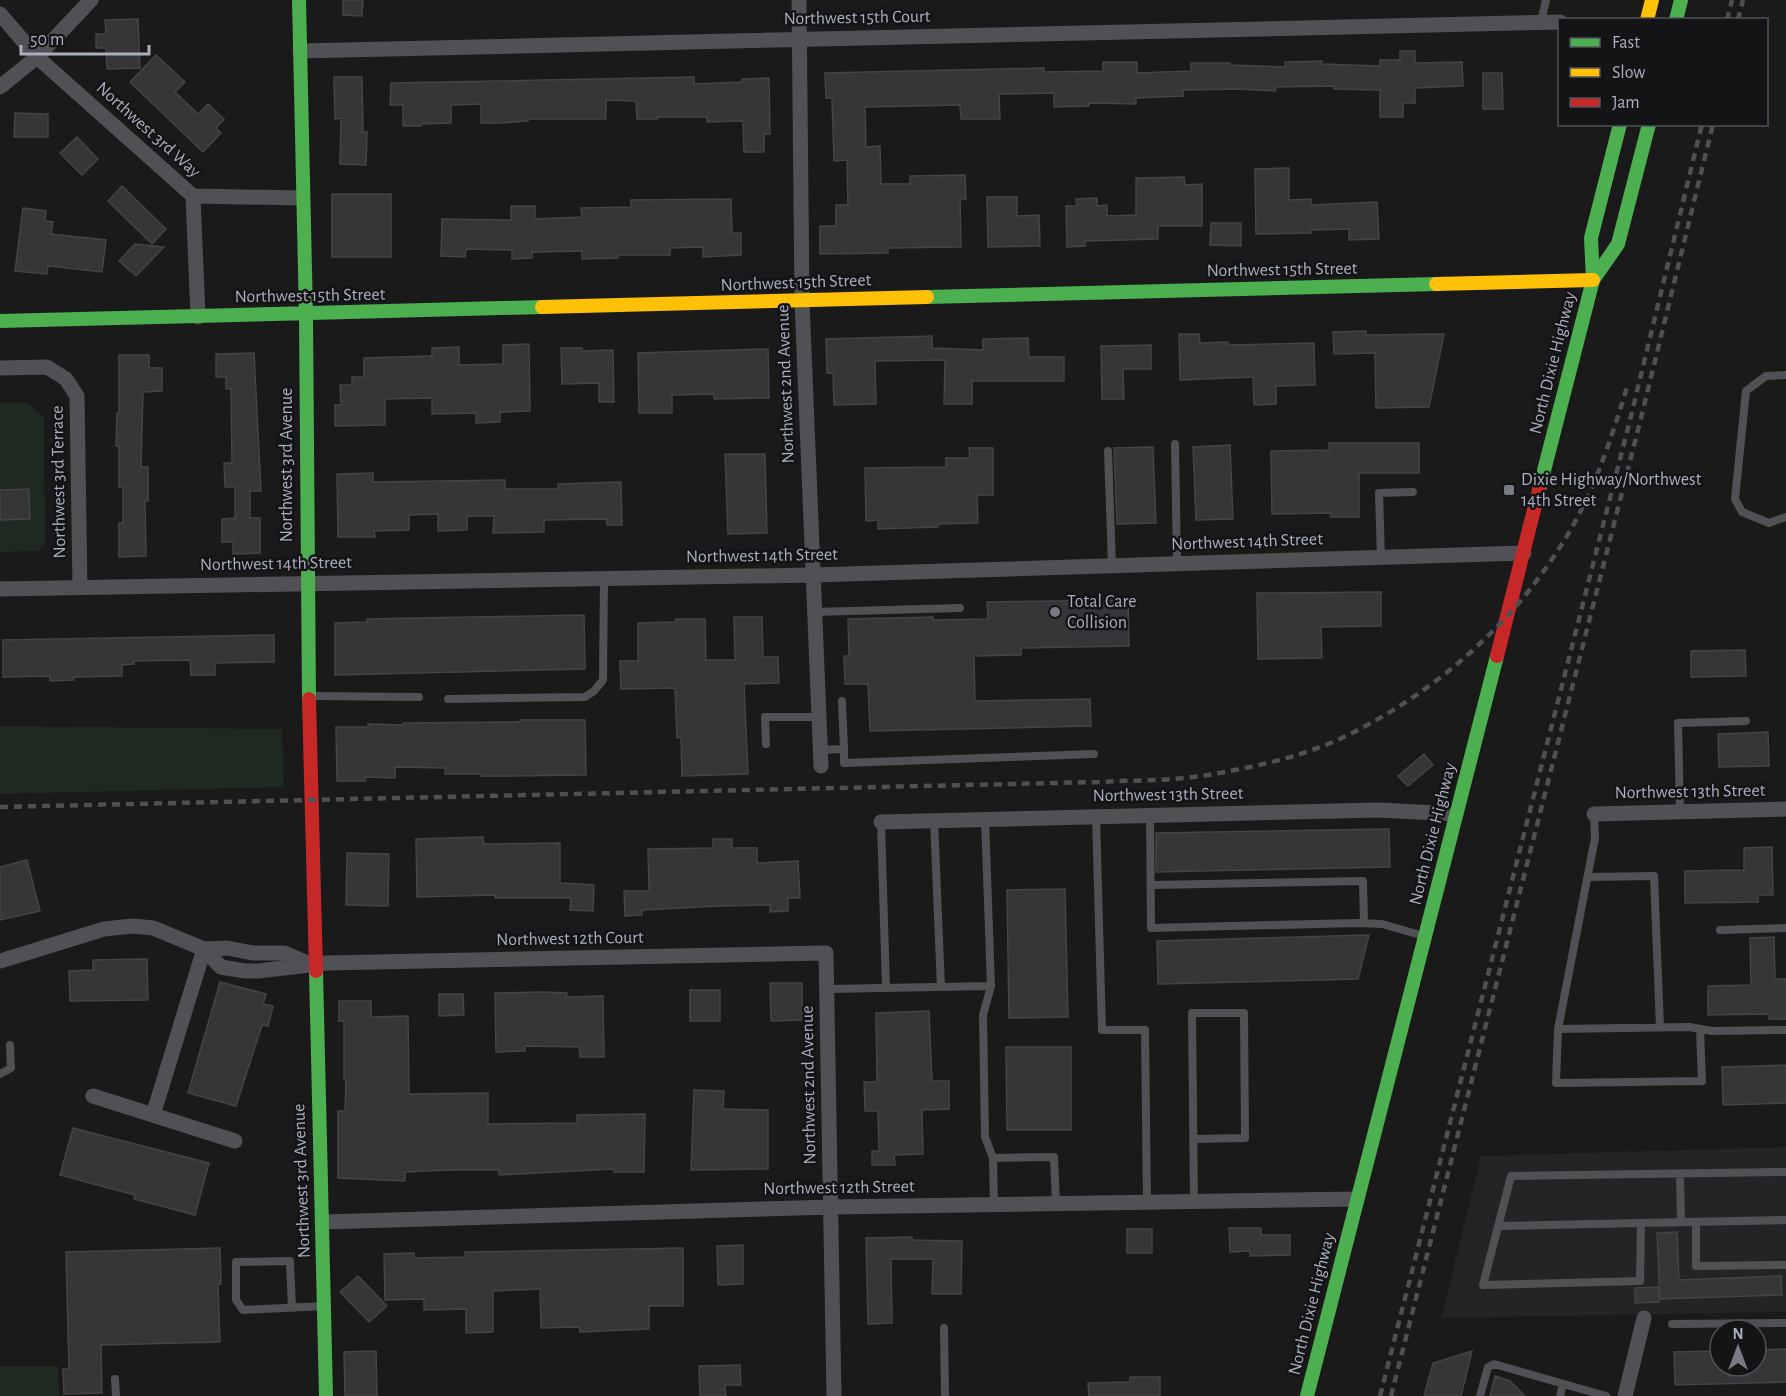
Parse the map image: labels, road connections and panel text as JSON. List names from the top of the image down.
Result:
{
  "streets": {
    "street": [
      "Northwest 15th Court",
      "Northwest 3rd Way",
      "Northwest 15th Street",
      "North Dixie Highway",
      "Northwest 2nd Avenue",
      "Northwest 3rd Avenue",
      "Northwest 3rd Terrace",
      "Northwest 14th Street",
      "Northwest 13th Street",
      "Northwest 12th Court",
      "Northwest 12th Street"
    ]
  },
  "crossings": [
    ["Northwest 15th Court", "Northwest 2nd Avenue"],
    ["Northwest 15th Court", "Northwest 3rd Avenue"],
    ["Northwest 3rd Way", "Northwest 3rd Avenue"],
    ["Northwest 15th Street", "North Dixie Highway"],
    ["Northwest 15th Street", "Northwest 2nd Avenue"],
    ["Northwest 15th Street", "Northwest 3rd Avenue"],
    ["North Dixie Highway", "Northwest 14th Street"],
    ["North Dixie Highway", "Northwest 13th Street"],
    ["North Dixie Highway", "Northwest 12th Street"],
    ["Northwest 2nd Avenue", "Northwest 14th Street"],
    ["Northwest 2nd Avenue", "Northwest 12th Court"],
    ["Northwest 2nd Avenue", "Northwest 12th Street"],
    ["Northwest 3rd Avenue", "Northwest 14th Street"],
    ["Northwest 3rd Avenue", "Northwest 12th Court"],
    ["Northwest 3rd Avenue", "Northwest 12th Street"],
    ["Northwest 3rd Terrace", "Northwest 14th Street"]
  ],
  "places": {
    "transit": ["Dixie Highway/Northwest 14th Street"],
    "other": ["Total Care Collision"]
  },
  "legend": ["Fast", "Slow", "Jam"],
  "scale_bar": "50 m",
  "north": "top"
}
